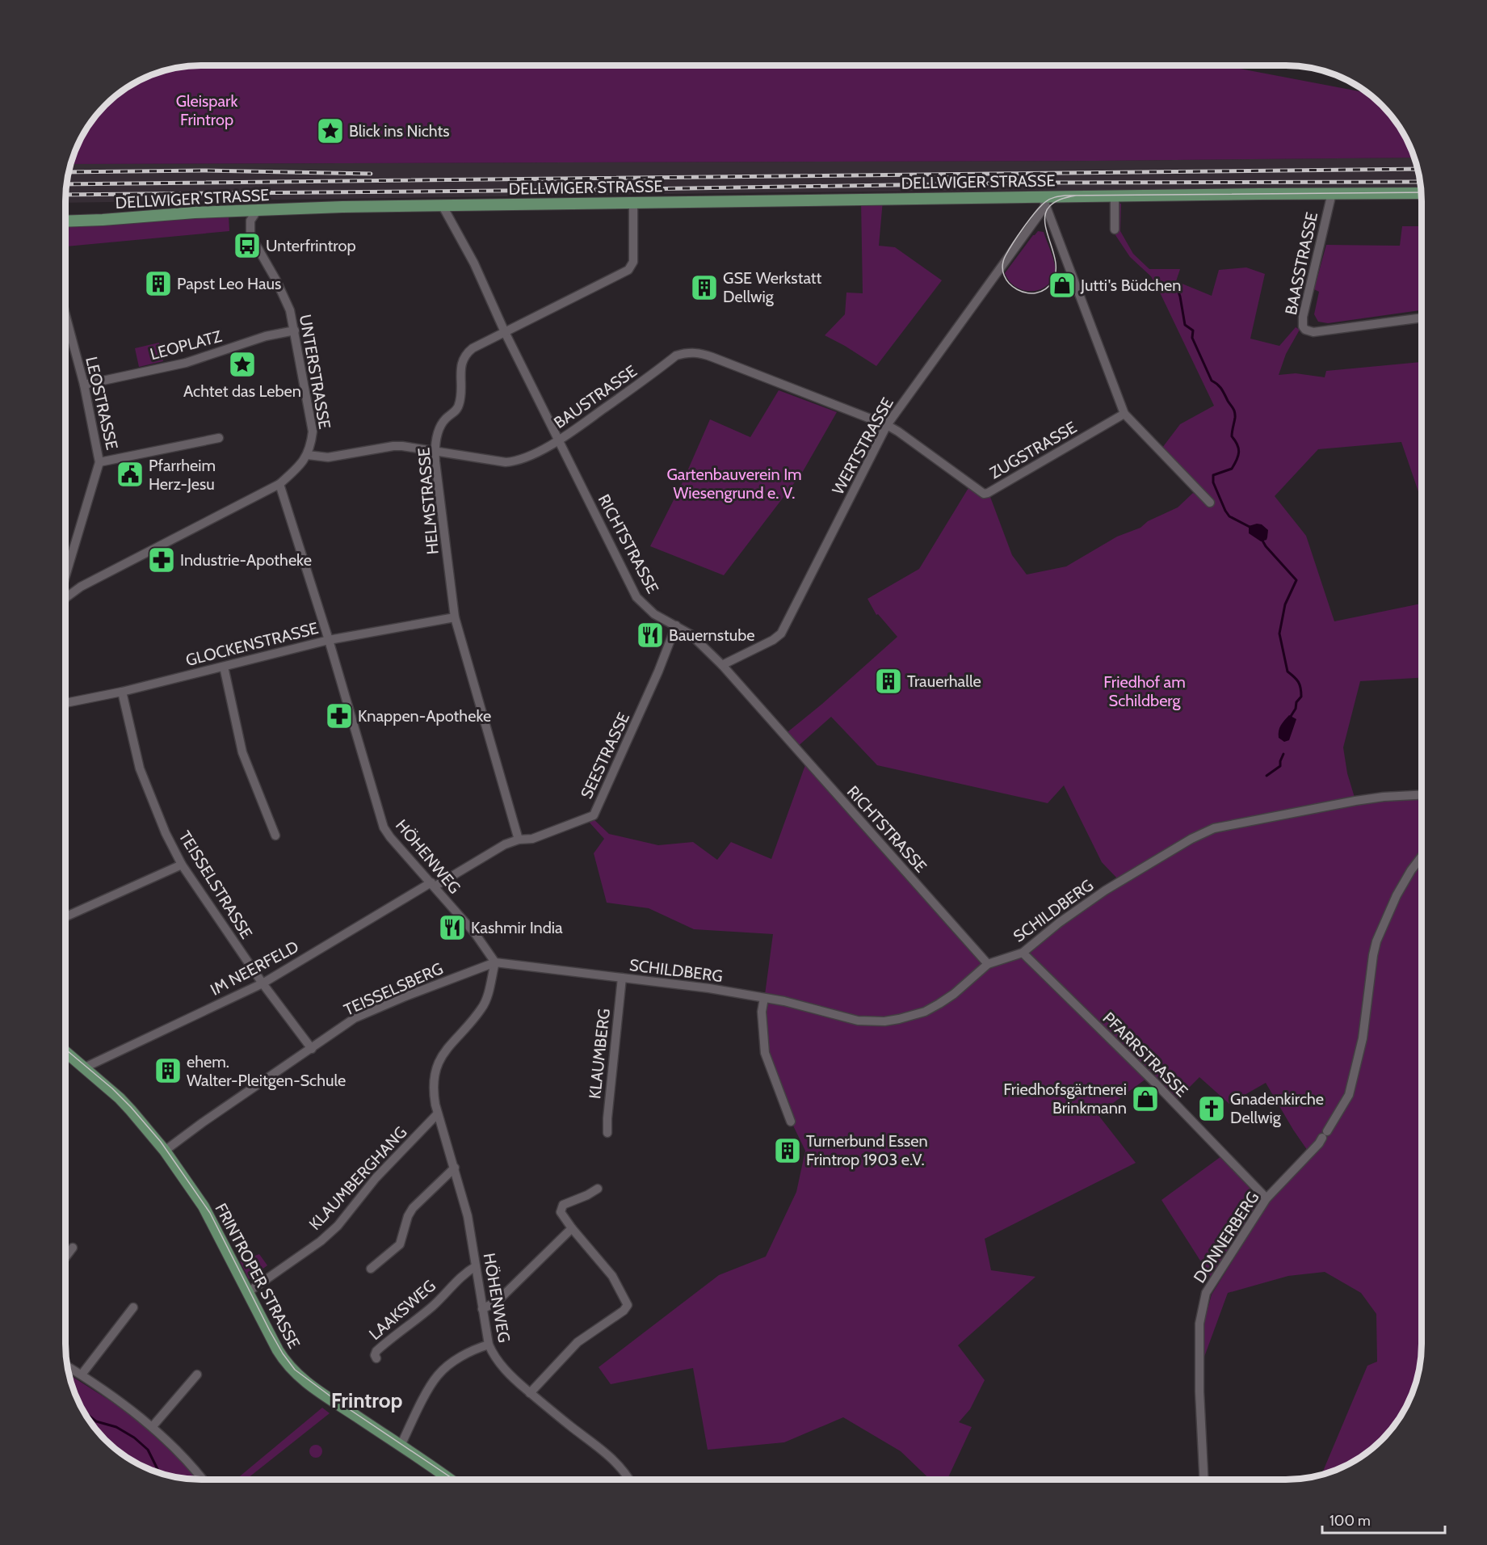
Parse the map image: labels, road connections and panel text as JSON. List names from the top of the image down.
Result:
{
  "streets": {
    "main road": ["DELLWIGER STRASSE", "FRINTROPER STRASSE"],
    "street": [
      "BAASSTRASSE",
      "LEOPLATZ",
      "UNTERSTRASSE",
      "BAUSTRASSE",
      "LEOSTRASSE",
      "WERTSTRASSE",
      "ZUGSTRASSE",
      "HELMSTRASSE",
      "RICHTSTRASSE",
      "GLOCKENSTRASSE",
      "SEESTRASSE",
      "HÖHENWEG",
      "TEISSELSTRASSE",
      "SCHILDBERG",
      "IM NEERFELD",
      "TEISSELSBERG",
      "KLAUMBERG",
      "PFARRSTRASSE",
      "KLAUMBERGHANG",
      "DONNERBERG",
      "LAAKSWEG"
    ]
  },
  "crossings": [
    ["DELLWIGER STRASSE", "BAASSTRASSE"],
    ["DELLWIGER STRASSE", "UNTERSTRASSE"],
    ["DELLWIGER STRASSE", "WERTSTRASSE"],
    ["DELLWIGER STRASSE", "HELMSTRASSE"],
    ["DELLWIGER STRASSE", "RICHTSTRASSE"],
    ["LEOPLATZ", "UNTERSTRASSE"],
    ["LEOPLATZ", "LEOSTRASSE"],
    ["UNTERSTRASSE", "BAUSTRASSE"],
    ["UNTERSTRASSE", "HÖHENWEG"],
    ["BAUSTRASSE", "WERTSTRASSE"],
    ["BAUSTRASSE", "ZUGSTRASSE"],
    ["BAUSTRASSE", "HELMSTRASSE"],
    ["BAUSTRASSE", "RICHTSTRASSE"],
    ["WERTSTRASSE", "ZUGSTRASSE"],
    ["WERTSTRASSE", "RICHTSTRASSE"],
    ["HELMSTRASSE", "RICHTSTRASSE"],
    ["HELMSTRASSE", "GLOCKENSTRASSE"],
    ["HELMSTRASSE", "SEESTRASSE"],
    ["RICHTSTRASSE", "SEESTRASSE"],
    ["RICHTSTRASSE", "SCHILDBERG"],
    ["GLOCKENSTRASSE", "HÖHENWEG"],
    ["GLOCKENSTRASSE", "TEISSELSTRASSE"],
    ["SEESTRASSE", "HÖHENWEG"],
    ["SEESTRASSE", "IM NEERFELD"],
    ["HÖHENWEG", "SCHILDBERG"],
    ["HÖHENWEG", "IM NEERFELD"],
    ["HÖHENWEG", "TEISSELSBERG"],
    ["HÖHENWEG", "KLAUMBERGHANG"],
    ["HÖHENWEG", "LAAKSWEG"],
    ["TEISSELSTRASSE", "IM NEERFELD"],
    ["TEISSELSTRASSE", "TEISSELSBERG"],
    ["SCHILDBERG", "TEISSELSBERG"],
    ["SCHILDBERG", "KLAUMBERG"],
    ["SCHILDBERG", "PFARRSTRASSE"],
    ["IM NEERFELD", "FRINTROPER STRASSE"],
    ["TEISSELSBERG", "FRINTROPER STRASSE"],
    ["PFARRSTRASSE", "DONNERBERG"],
    ["KLAUMBERGHANG", "FRINTROPER STRASSE"]
  ],
  "districts": ["Frintrop"],
  "parks": ["Gleispark Frintrop", "Gartenbauverein Im Wiesengrund e. V.", "Friedhof am Schildberg"],
  "places": {
    "place": ["Blick ins Nichts", "Achtet das Leben"],
    "bus stop": ["Unterfrintrop"],
    "building": [
      "Papst Leo Haus",
      "GSE Werkstatt Dellwig",
      "Trauerhalle",
      "ehem. Walter-Pleitgen-Schule",
      "Turnerbund Essen Frintrop 1903 e.V."
    ],
    "shop": ["Jutti's Büdchen", "Friedhofsgärtnerei Brinkmann"],
    "public building": ["Pfarrheim Herz-Jesu"],
    "pharmacy": ["Industrie-Apotheke", "Knappen-Apotheke"],
    "restaurant": ["Bauernstube", "Kashmir India"],
    "church": ["Gnadenkirche Dellwig"]
  },
  "scale_bar": "100 m"
}
